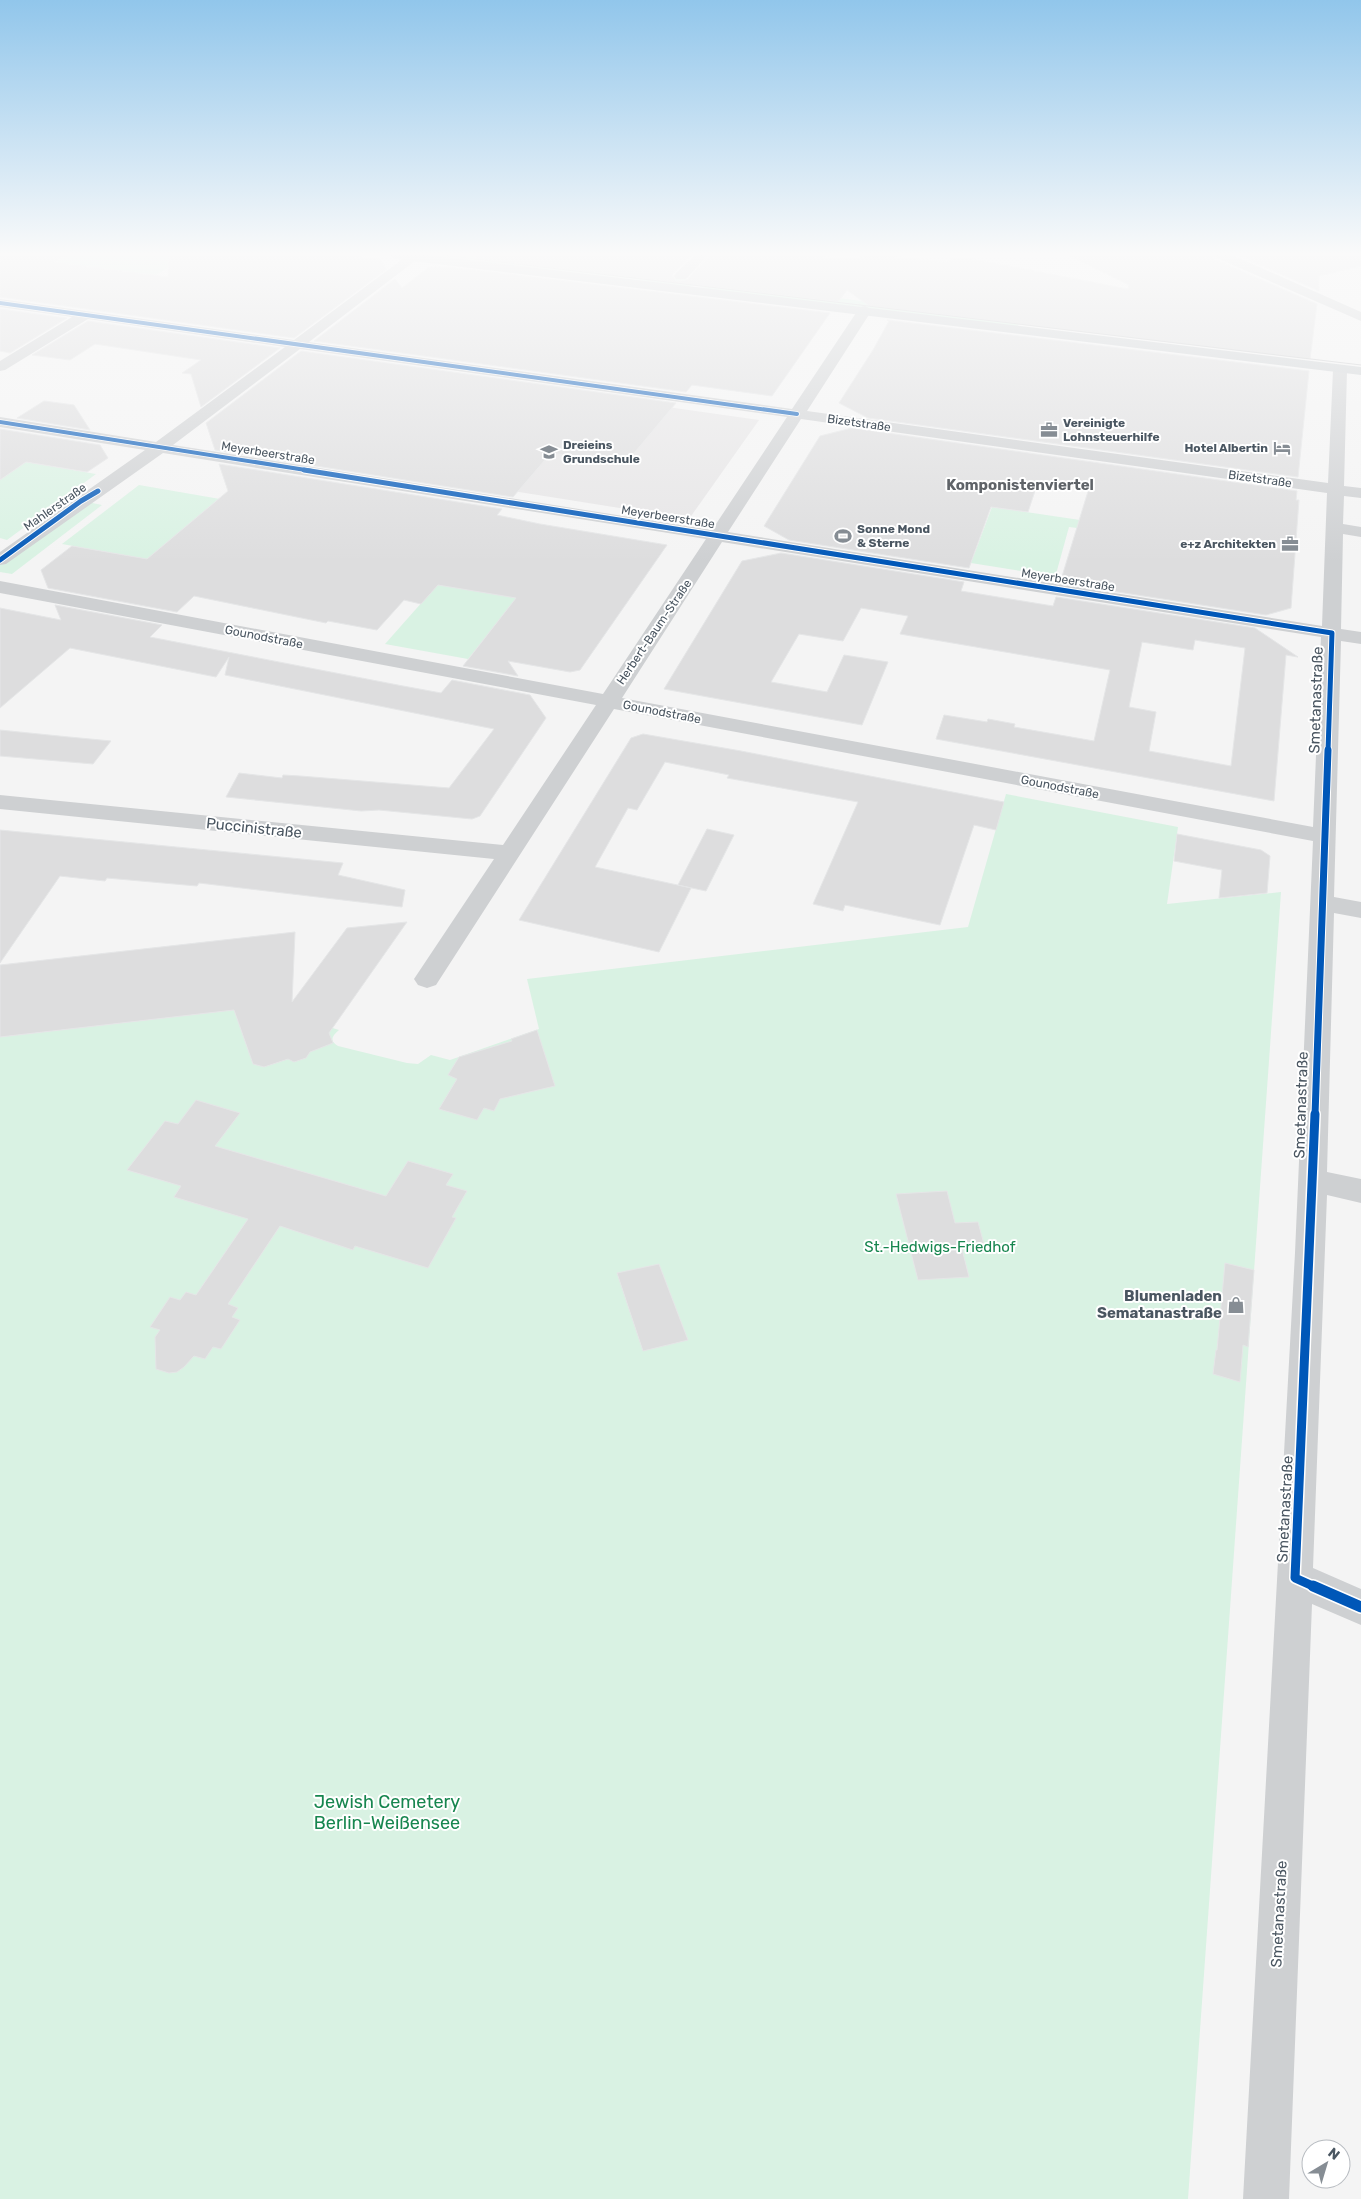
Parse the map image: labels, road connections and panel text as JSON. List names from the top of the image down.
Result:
{
  "streets": {
    "street": [
      "Bizetstraße",
      "Meyerbeerstraße",
      "Mahlerstraße",
      "Herbert-Baum-Straße",
      "Gounodstraße",
      "Smetanastraße",
      "Puccinistraße"
    ]
  },
  "crossings": [
    ["Bizetstraße", "Herbert-Baum-Straße"],
    ["Bizetstraße", "Smetanastraße"],
    ["Meyerbeerstraße", "Mahlerstraße"],
    ["Meyerbeerstraße", "Herbert-Baum-Straße"],
    ["Meyerbeerstraße", "Smetanastraße"],
    ["Herbert-Baum-Straße", "Gounodstraße"],
    ["Herbert-Baum-Straße", "Puccinistraße"],
    ["Gounodstraße", "Smetanastraße"]
  ],
  "districts": ["Komponistenviertel"],
  "parks": ["St.-Hedwigs-Friedhof", "Jewish Cemetery Berlin-Weißensee"],
  "places": {
    "office": ["Vereinigte Lohnsteuerhilfe", "e+z Architekten"],
    "hotel": ["Hotel Albertin"],
    "school or university": ["Dreieins Grundschule"],
    "sports": ["Sonne Mond & Sterne"],
    "shop": ["Blumenladen Sematanastraße"]
  },
  "north": "top right"
}
